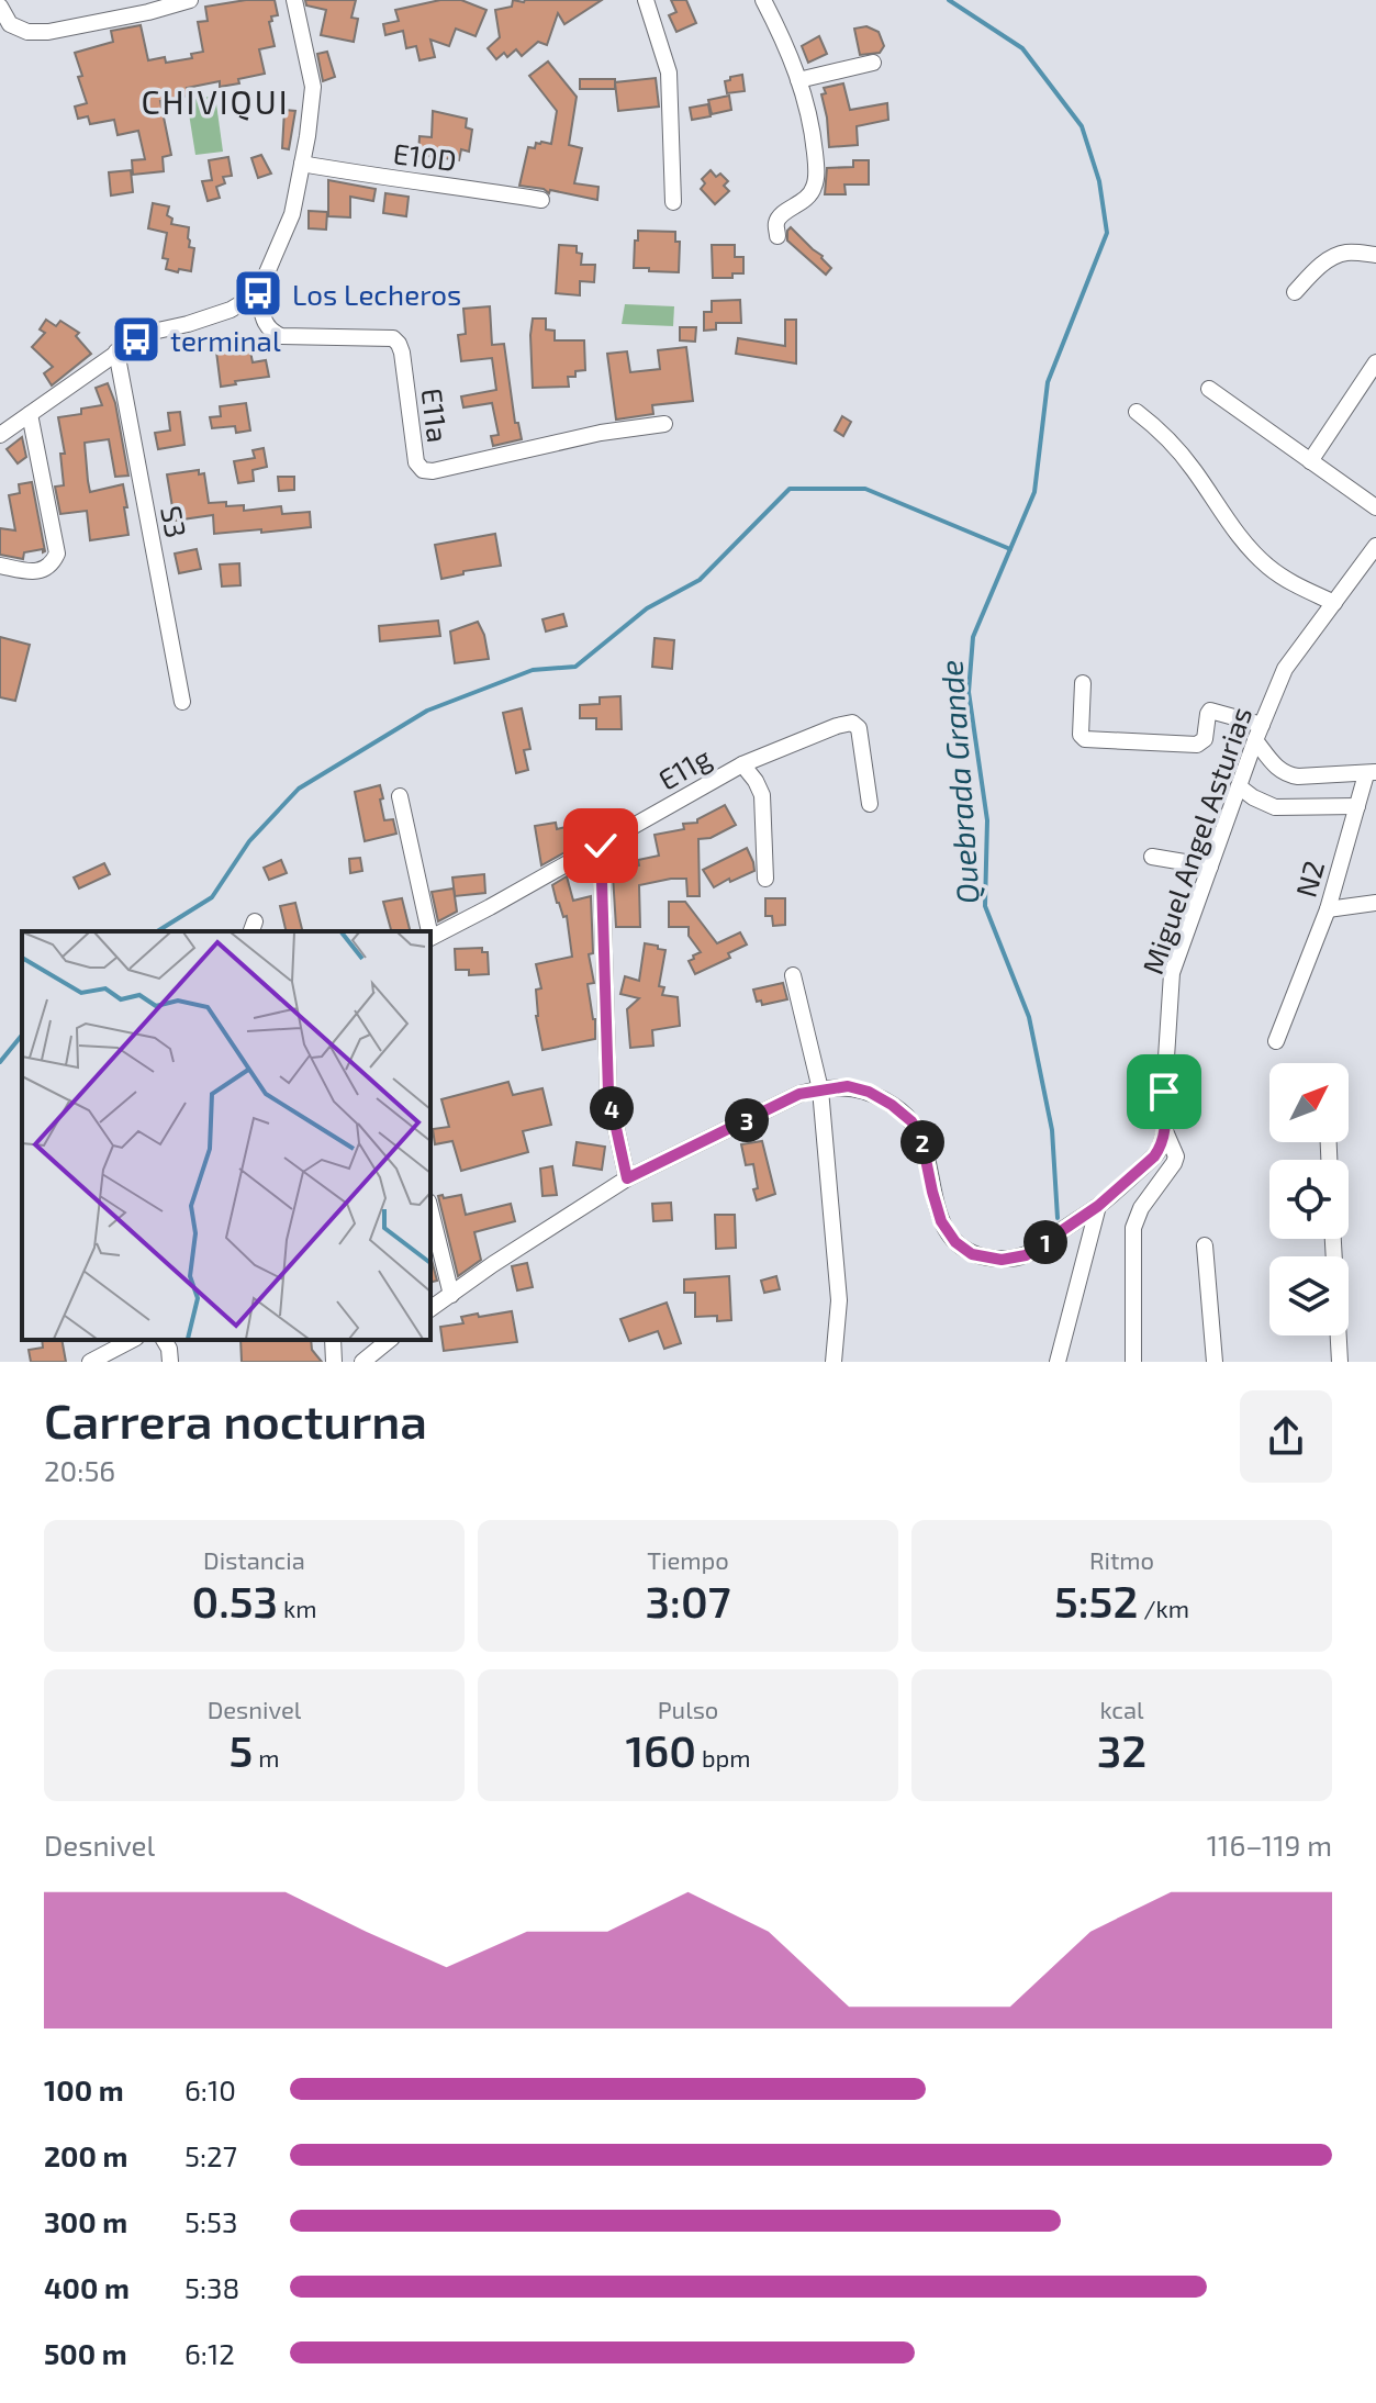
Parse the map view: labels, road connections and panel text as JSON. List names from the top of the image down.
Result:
{
  "streets": {
    "street": [
      "E10D",
      "E11a",
      "S3",
      "E11g",
      "Miguel Angel Asturias",
      "N2"
    ]
  },
  "crossings": [
    ["Miguel Angel Asturias", "N2"]
  ],
  "districts": ["CHIVIQUI"],
  "water": ["Quebrada Grande"],
  "places": {
    "bus stop": ["Los Lecheros", "terminal"]
  },
  "north": "top right",
  "page": {
    "pins": [
      "4",
      "3",
      "2",
      "1"
    ],
    "heading": ["Carrera nocturna", "20:56"],
    "stats": [
      ["Distancia", "0.53 km"],
      ["Tiempo", "3:07"],
      ["Ritmo", "5:52 /km"],
      ["Desnivel", "5 m"],
      ["Pulso", "160 bpm"],
      ["kcal", "32"]
    ],
    "chart": ["Desnivel", "116–119 m"],
    "list": [
      {
        "name": "100 m",
        "note": "6:10"
      },
      {
        "name": "200 m",
        "note": "5:27"
      },
      {
        "name": "300 m",
        "note": "5:53"
      },
      {
        "name": "400 m",
        "note": "5:38"
      },
      {
        "name": "500 m",
        "note": "6:12"
      }
    ]
  }
}
